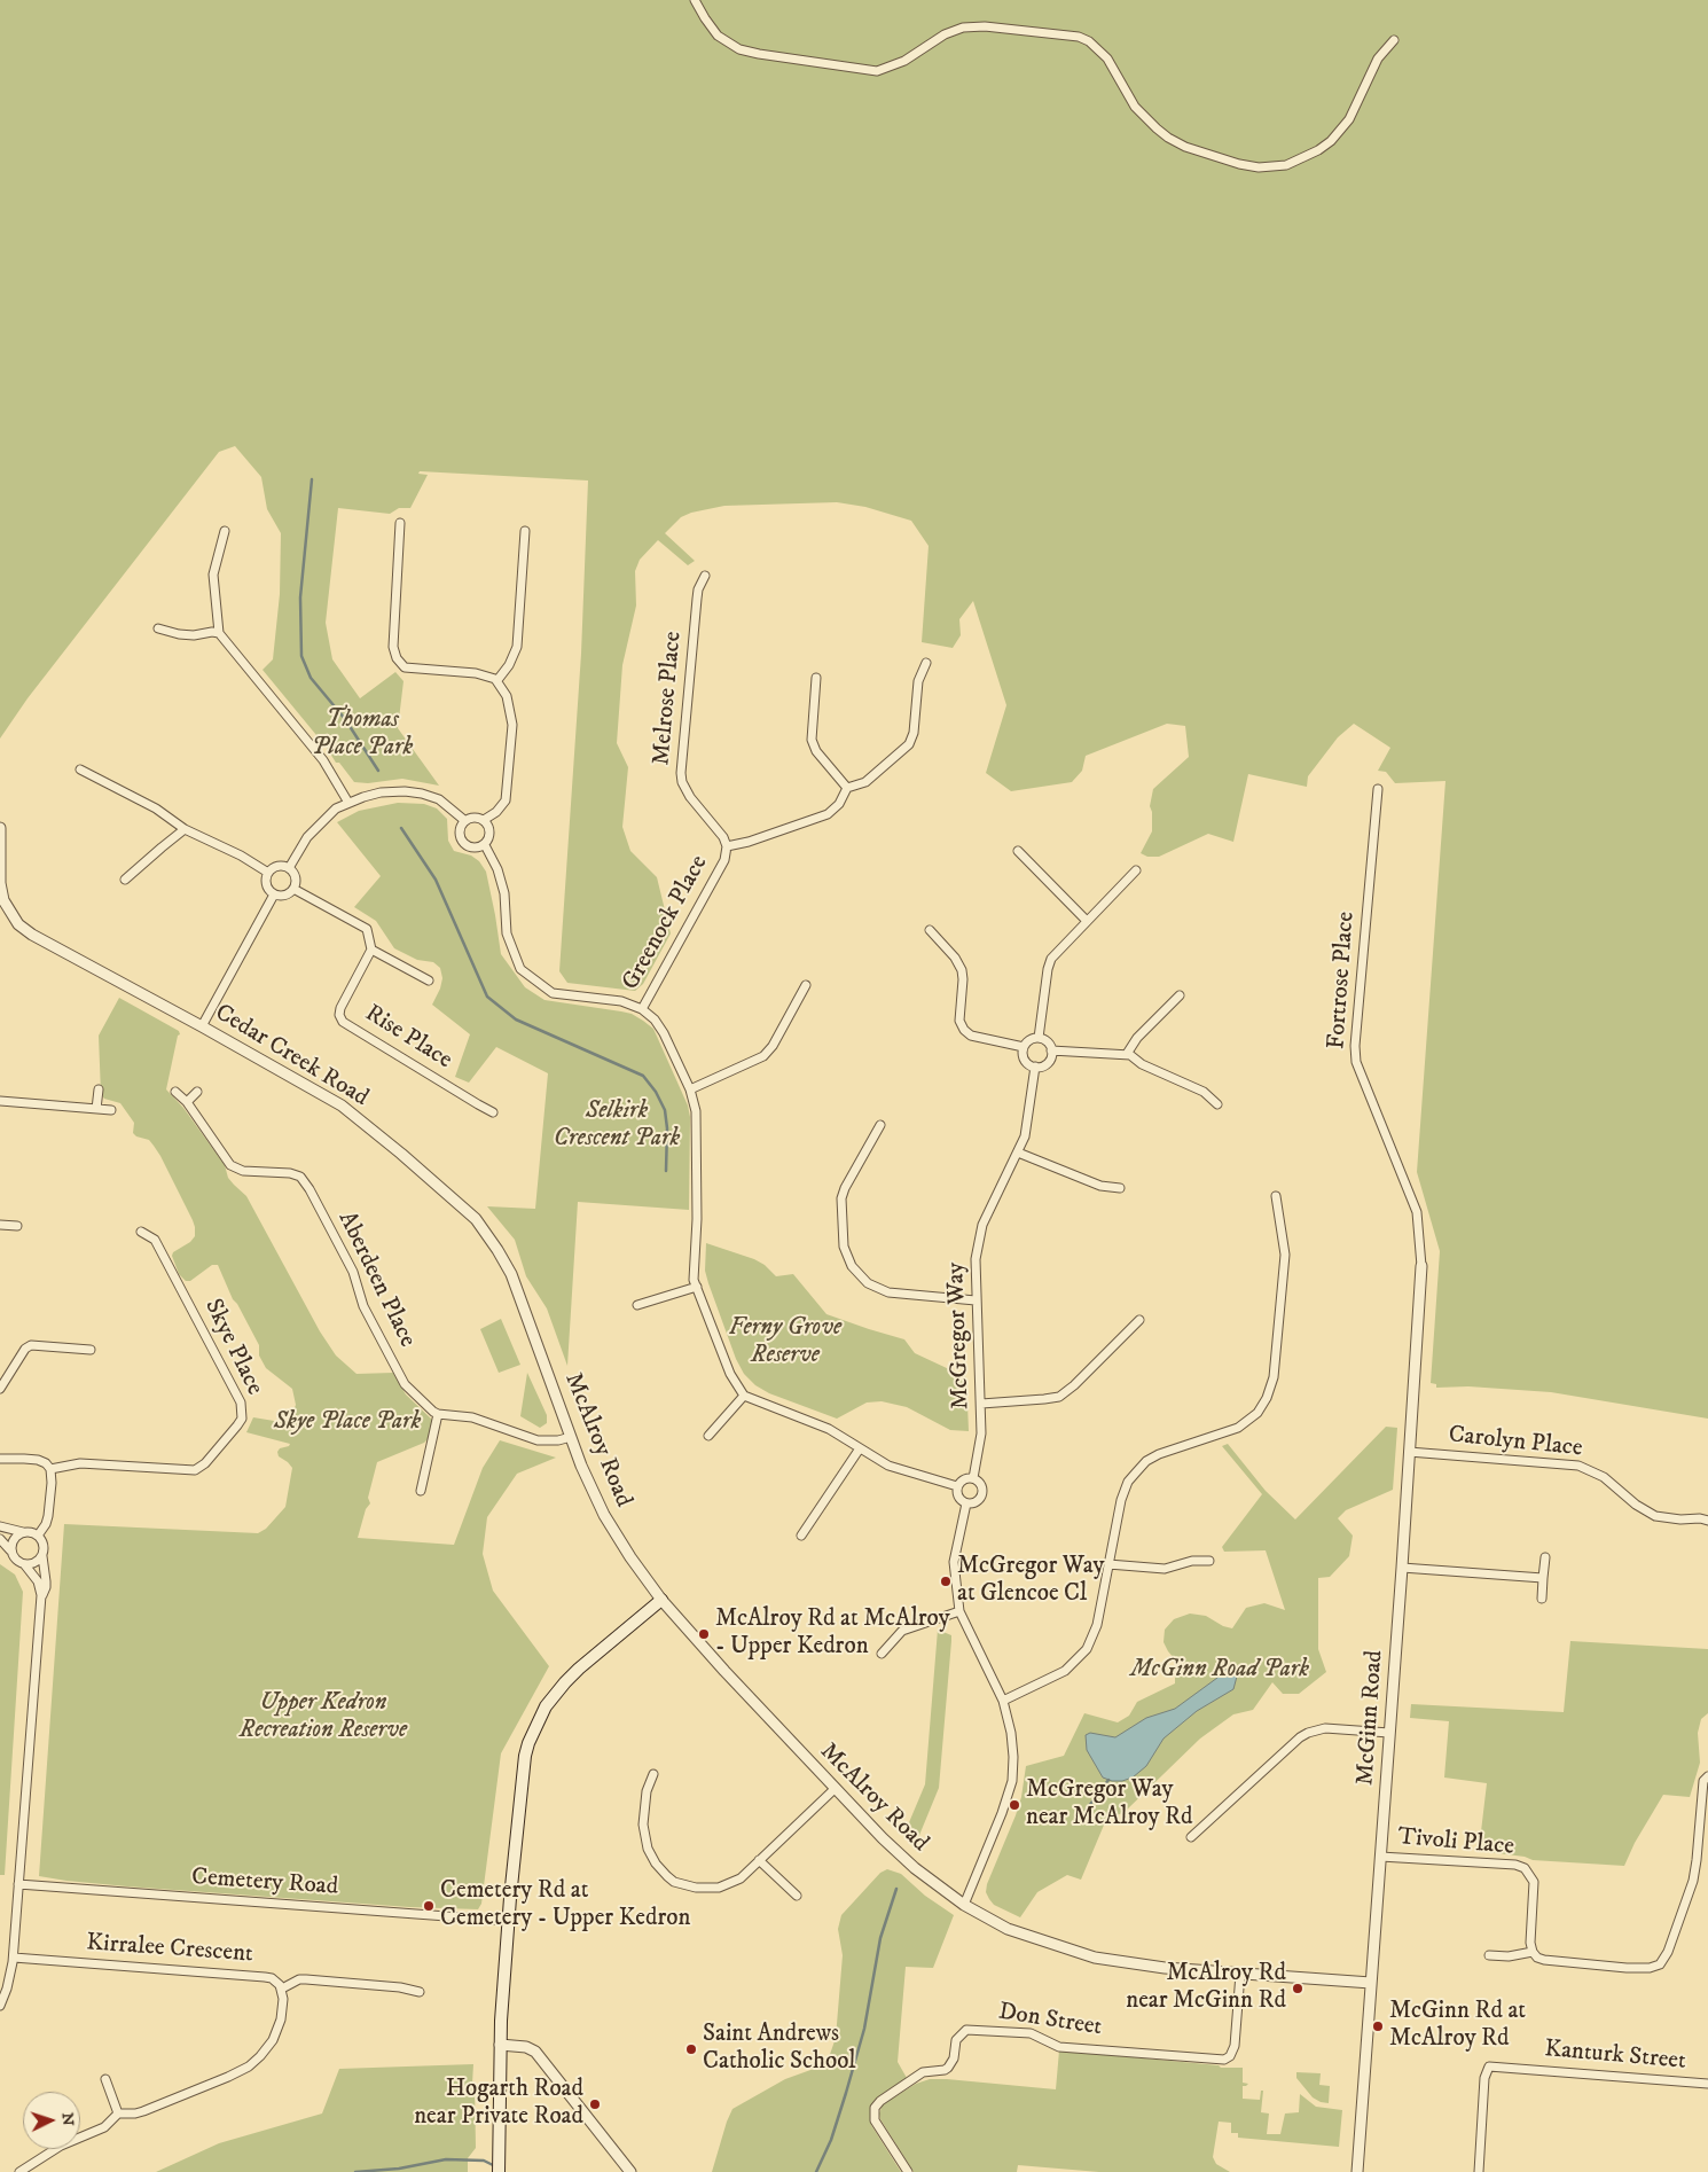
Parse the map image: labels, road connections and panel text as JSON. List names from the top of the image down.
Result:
{
  "streets": {
    "street": [
      "Melrose Place",
      "Greenock Place",
      "Fortrose Place",
      "Rise Place",
      "Cedar Creek Road",
      "Aberdeen Place",
      "McGregor Way",
      "Skye Place",
      "McAlroy Road",
      "Carolyn Place",
      "McGinn Road",
      "Tivoli Place",
      "Cemetery Road",
      "Kirralee Crescent",
      "Don Street",
      "Kanturk Street"
    ]
  },
  "crossings": [
    ["Melrose Place", "Greenock Place"],
    ["Fortrose Place", "McGinn Road"],
    ["Cedar Creek Road", "McAlroy Road"],
    ["McAlroy Road", "McGinn Road"],
    ["McAlroy Road", "Don Street"],
    ["Carolyn Place", "McGinn Road"],
    ["McGinn Road", "Tivoli Place"]
  ],
  "parks": [
    "Thomas Place Park",
    "Selkirk Crescent Park",
    "Ferny Grove Reserve",
    "Skye Place Park",
    "McGinn Road Park",
    "Upper Kedron Recreation Reserve"
  ],
  "places": [
    "McGregor Way at Glencoe Cl",
    "McAlroy Rd at McAlroy - Upper Kedron",
    "McGregor Way near McAlroy Rd",
    "Cemetery Rd at Cemetery - Upper Kedron",
    "McAlroy Rd near McGinn Rd",
    "McGinn Rd at McAlroy Rd",
    "Saint Andrews Catholic School",
    "Hogarth Road near Private Road"
  ],
  "north": "right"
}
